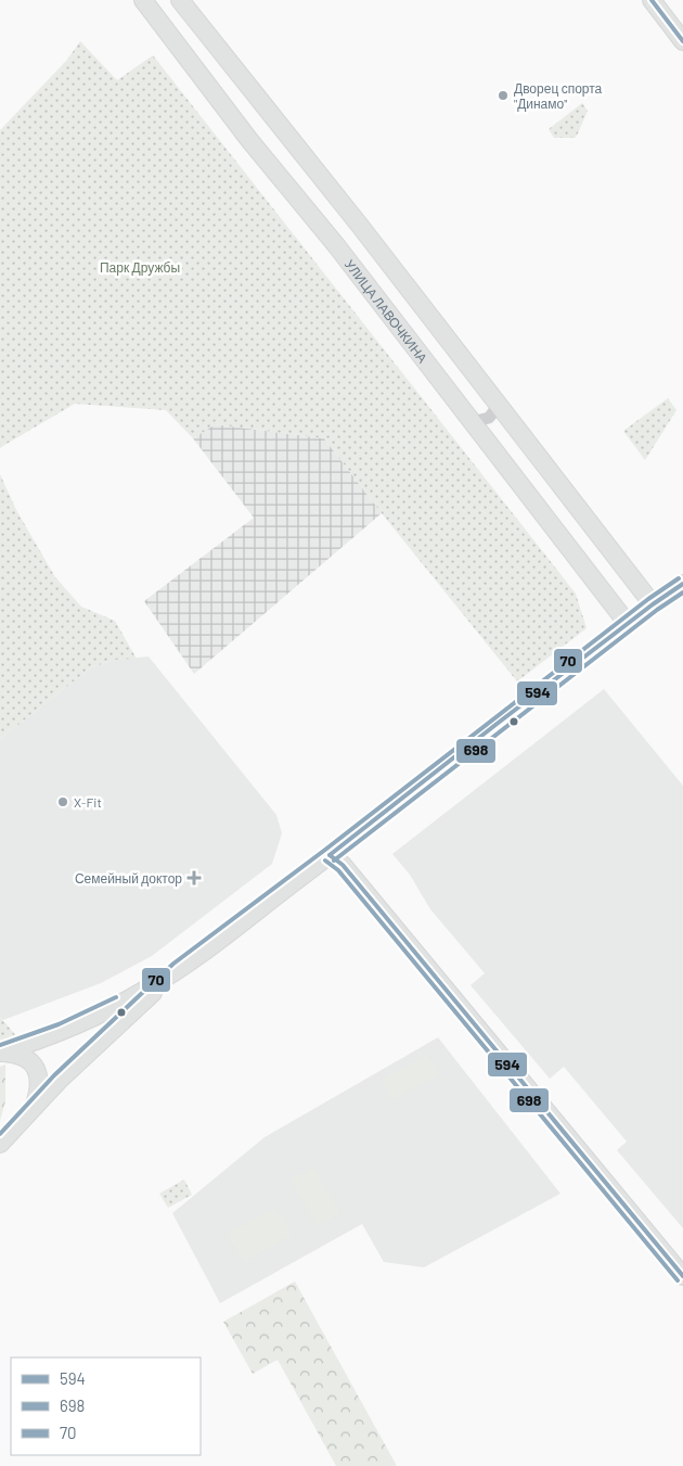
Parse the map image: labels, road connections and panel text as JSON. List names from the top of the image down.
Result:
{
  "streets": {
    "main road": ["УЛИЦА ЛАВОЧКИНА"]
  },
  "parks": ["Парк Дружбы"],
  "places": {
    "other": ["Дворец спорта \"Динамо\"", "X-Fit"],
    "health": ["Семейный доктор"]
  },
  "lines": ["transit line 594", "transit line 70", "transit line 698"],
  "legend": ["594", "698", "70"]
}
